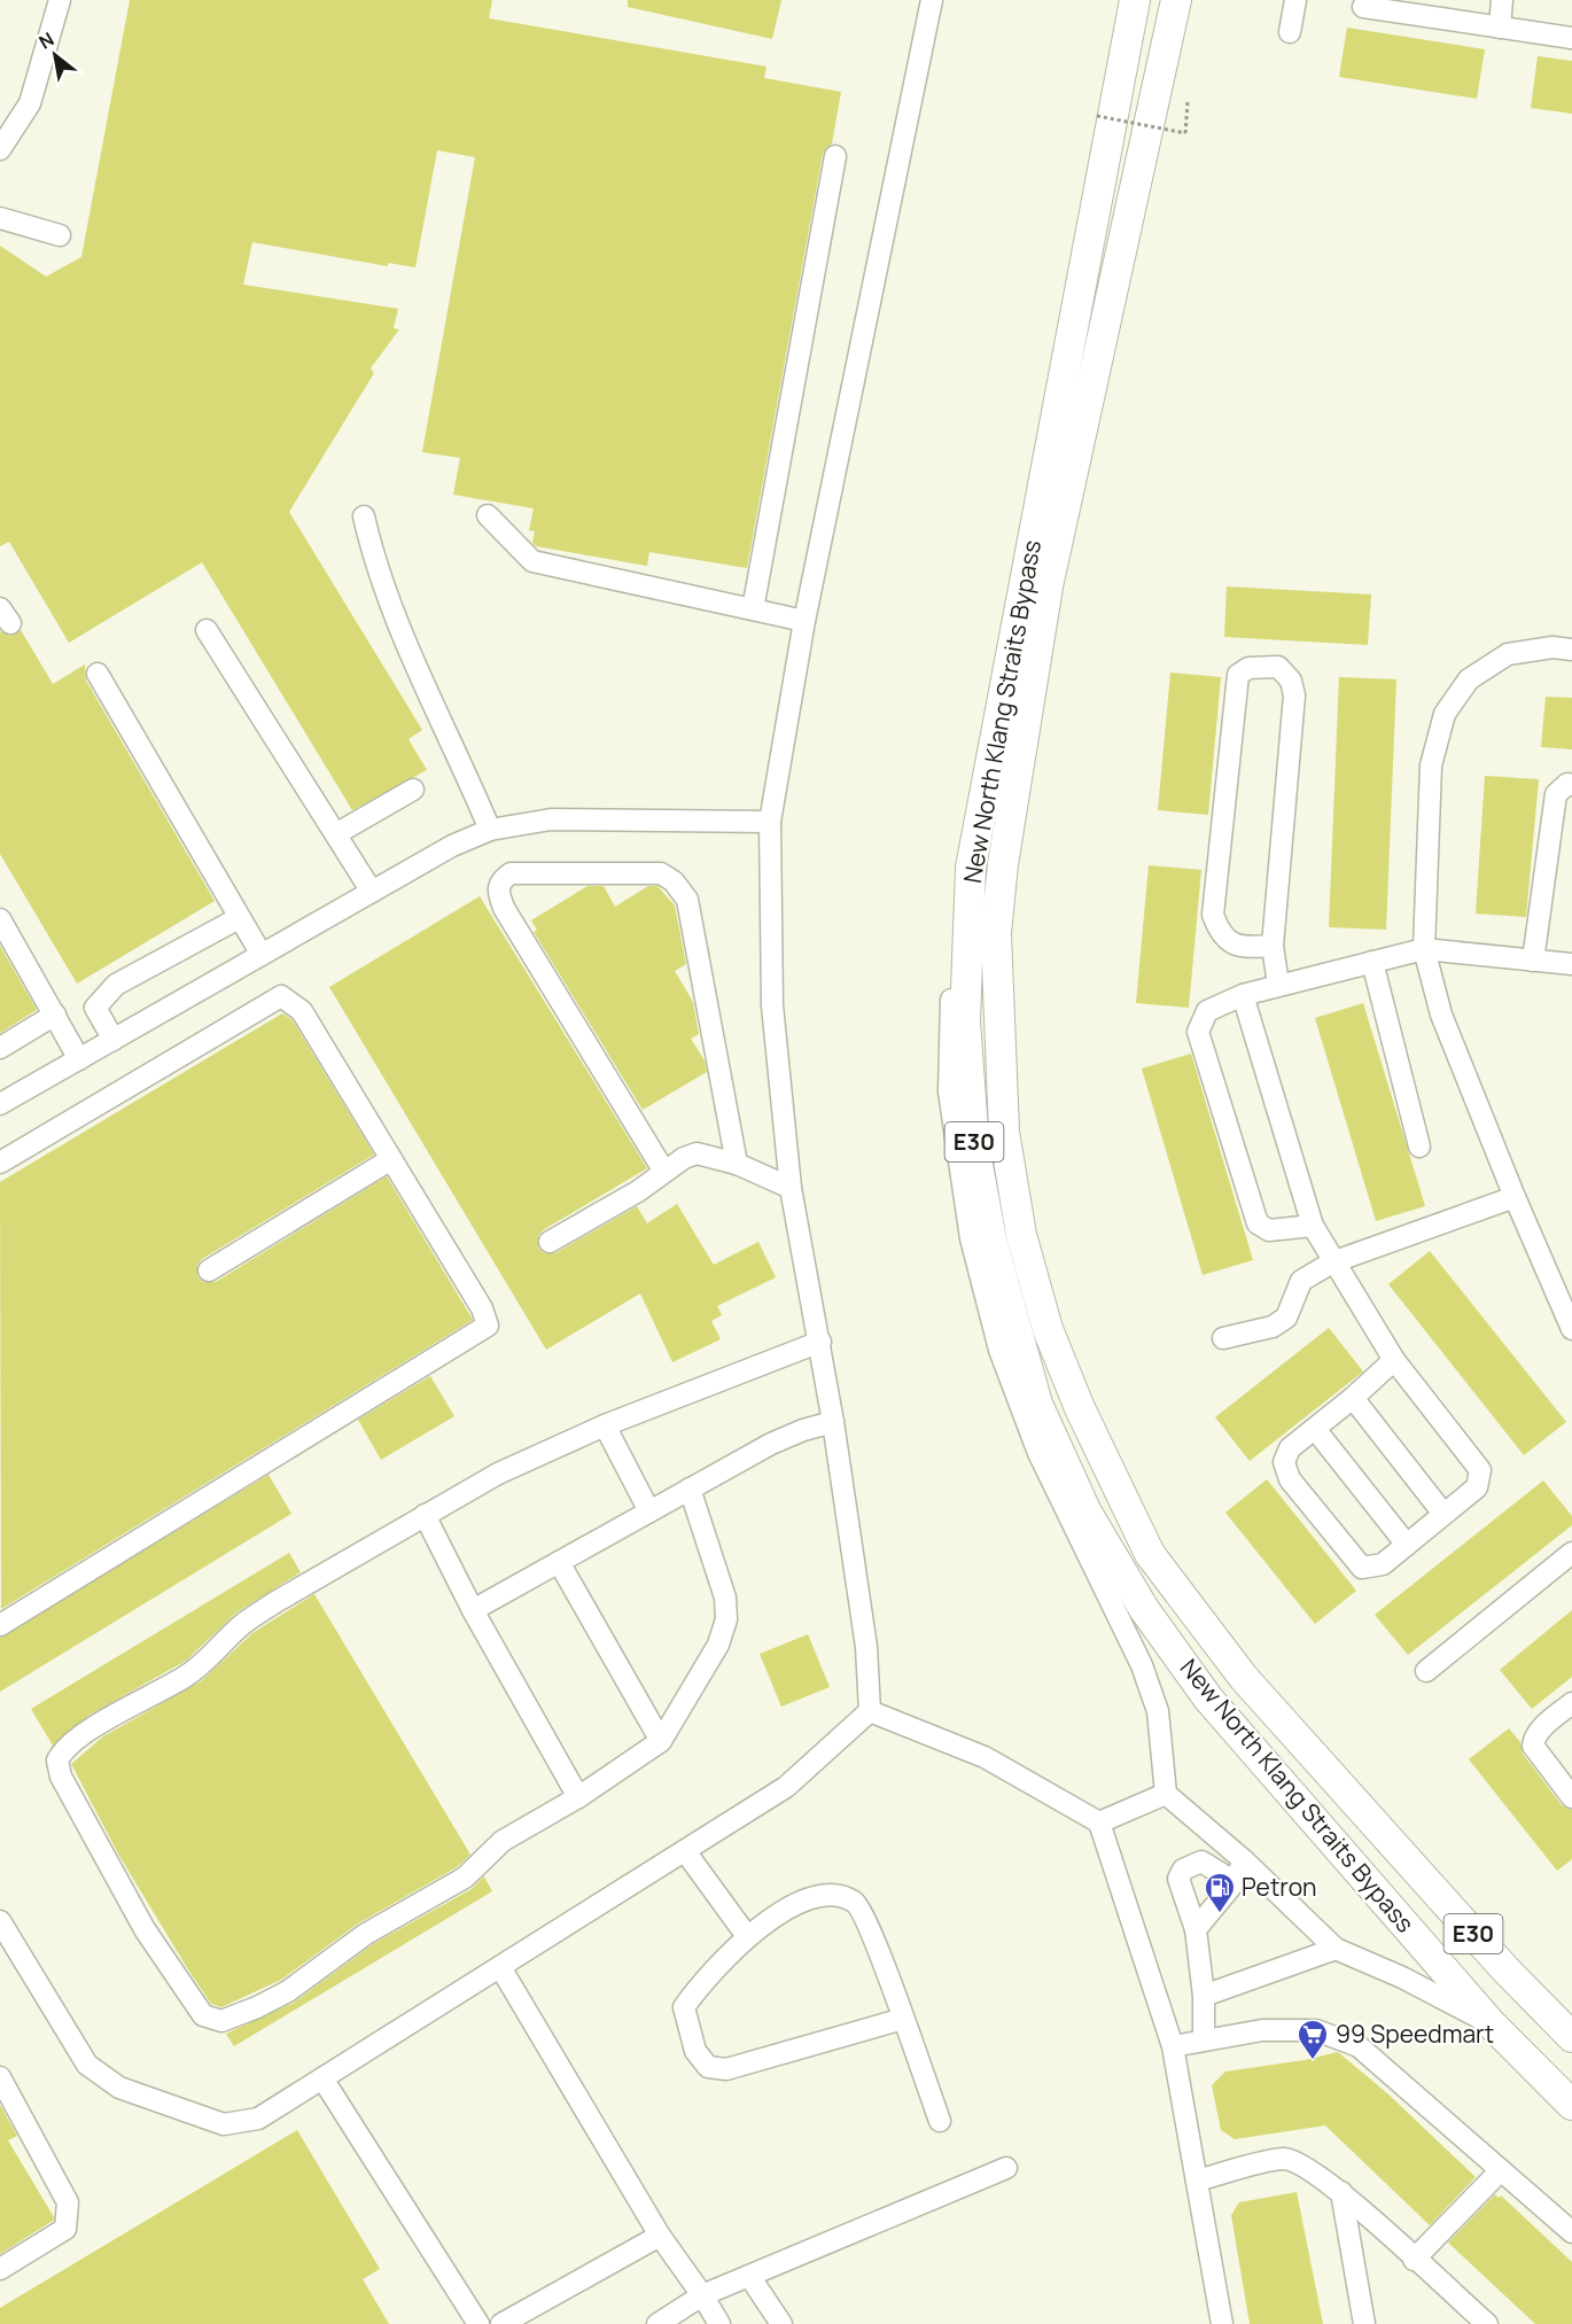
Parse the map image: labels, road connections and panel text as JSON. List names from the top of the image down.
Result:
{
  "streets": {
    "highway": ["New North Klang Straits Bypass", "E30"]
  },
  "places": {
    "fuel station": ["Petron"],
    "supermarket": ["99 Speedmart"]
  },
  "north": "top left"
}
